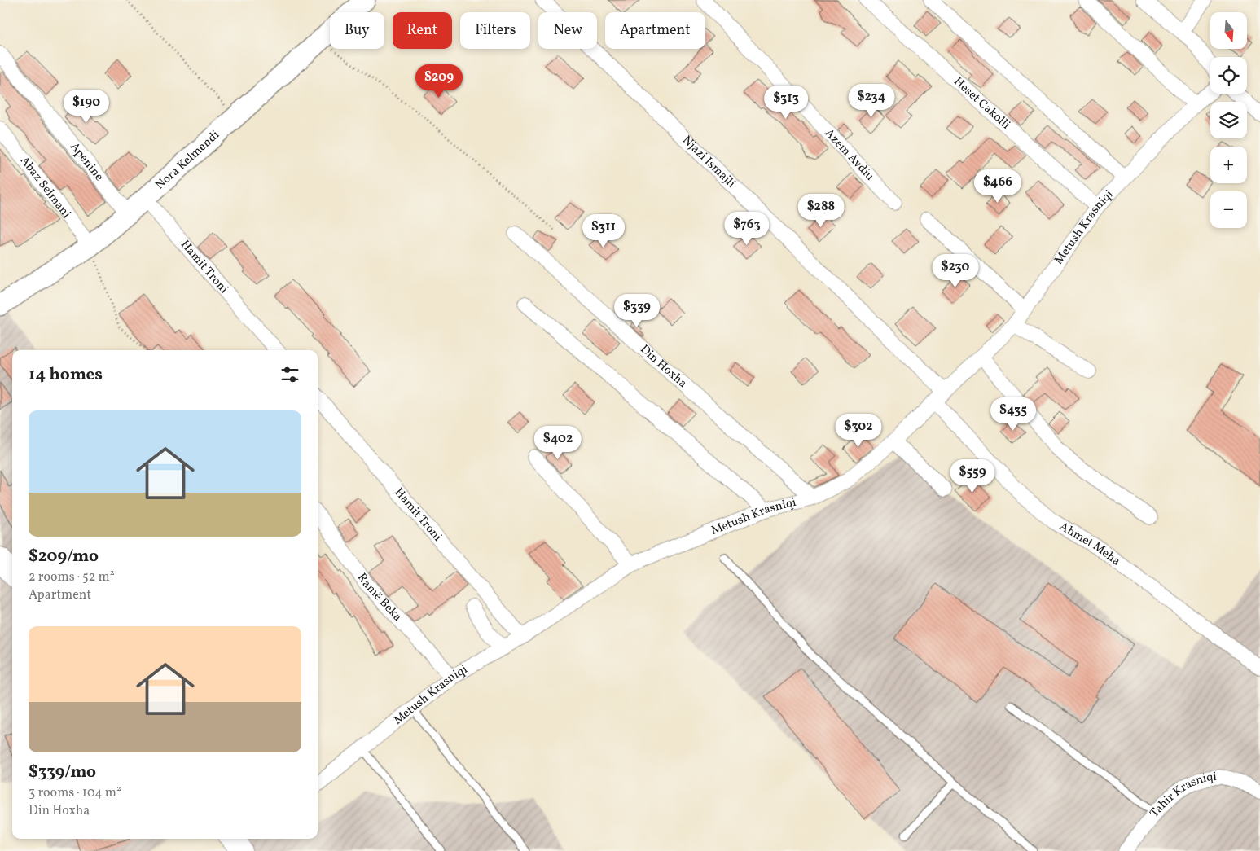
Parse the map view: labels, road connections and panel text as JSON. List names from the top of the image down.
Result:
{
  "streets": {
    "street": [
      "Heset Cakolli",
      "Azem Avdiu",
      "Nora Kelmendi",
      "Apenine",
      "Njazi Ismajli",
      "Abaz Selmani",
      "Metush Krasniqi",
      "Hamit Troni",
      "Din Hoxha",
      "Ahmet Meha",
      "Ramë Beka",
      "Tahir Krasniqi"
    ]
  },
  "crossings": [
    ["Heset Cakolli", "Metush Krasniqi"],
    ["Nora Kelmendi", "Apenine"],
    ["Nora Kelmendi", "Abaz Selmani"],
    ["Nora Kelmendi", "Hamit Troni"],
    ["Njazi Ismajli", "Metush Krasniqi"],
    ["Njazi Ismajli", "Ahmet Meha"],
    ["Metush Krasniqi", "Hamit Troni"],
    ["Metush Krasniqi", "Din Hoxha"],
    ["Metush Krasniqi", "Ahmet Meha"],
    ["Metush Krasniqi", "Ramë Beka"]
  ],
  "north": "bottom",
  "page": {
    "map_buttons": ["+", "−"],
    "chip": [
      "Buy",
      "Rent",
      "Filters",
      "New",
      "Apartment"
    ],
    "price": [
      "$209",
      "$234",
      "$313",
      "$190",
      "$466",
      "$288",
      "$763",
      "$311",
      "$230",
      "$339",
      "$435",
      "$302",
      "$402",
      "$559"
    ],
    "heading": "14 homes",
    "list": [
      {
        "name": "$209/mo",
        "note": "2 rooms · 52 m² · Apartment"
      },
      {
        "name": "$339/mo",
        "note": "3 rooms · 104 m² · Din Hoxha"
      }
    ]
  }
}
